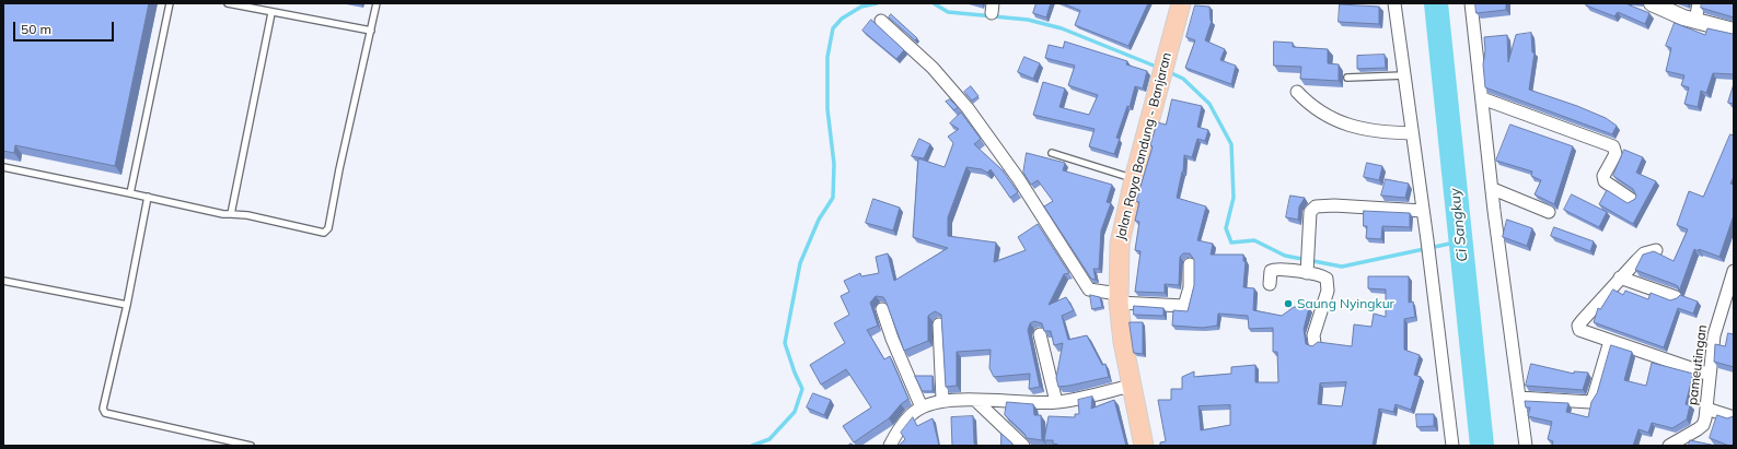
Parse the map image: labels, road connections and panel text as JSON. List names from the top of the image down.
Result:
{
  "streets": {
    "main road": ["Jalan Raya Bandung - Banjaran"],
    "street": ["pameutingan"]
  },
  "water": ["Ci Sangkuy"],
  "places": ["Saung Nyingkur"],
  "scale_bar": "50 m"
}
